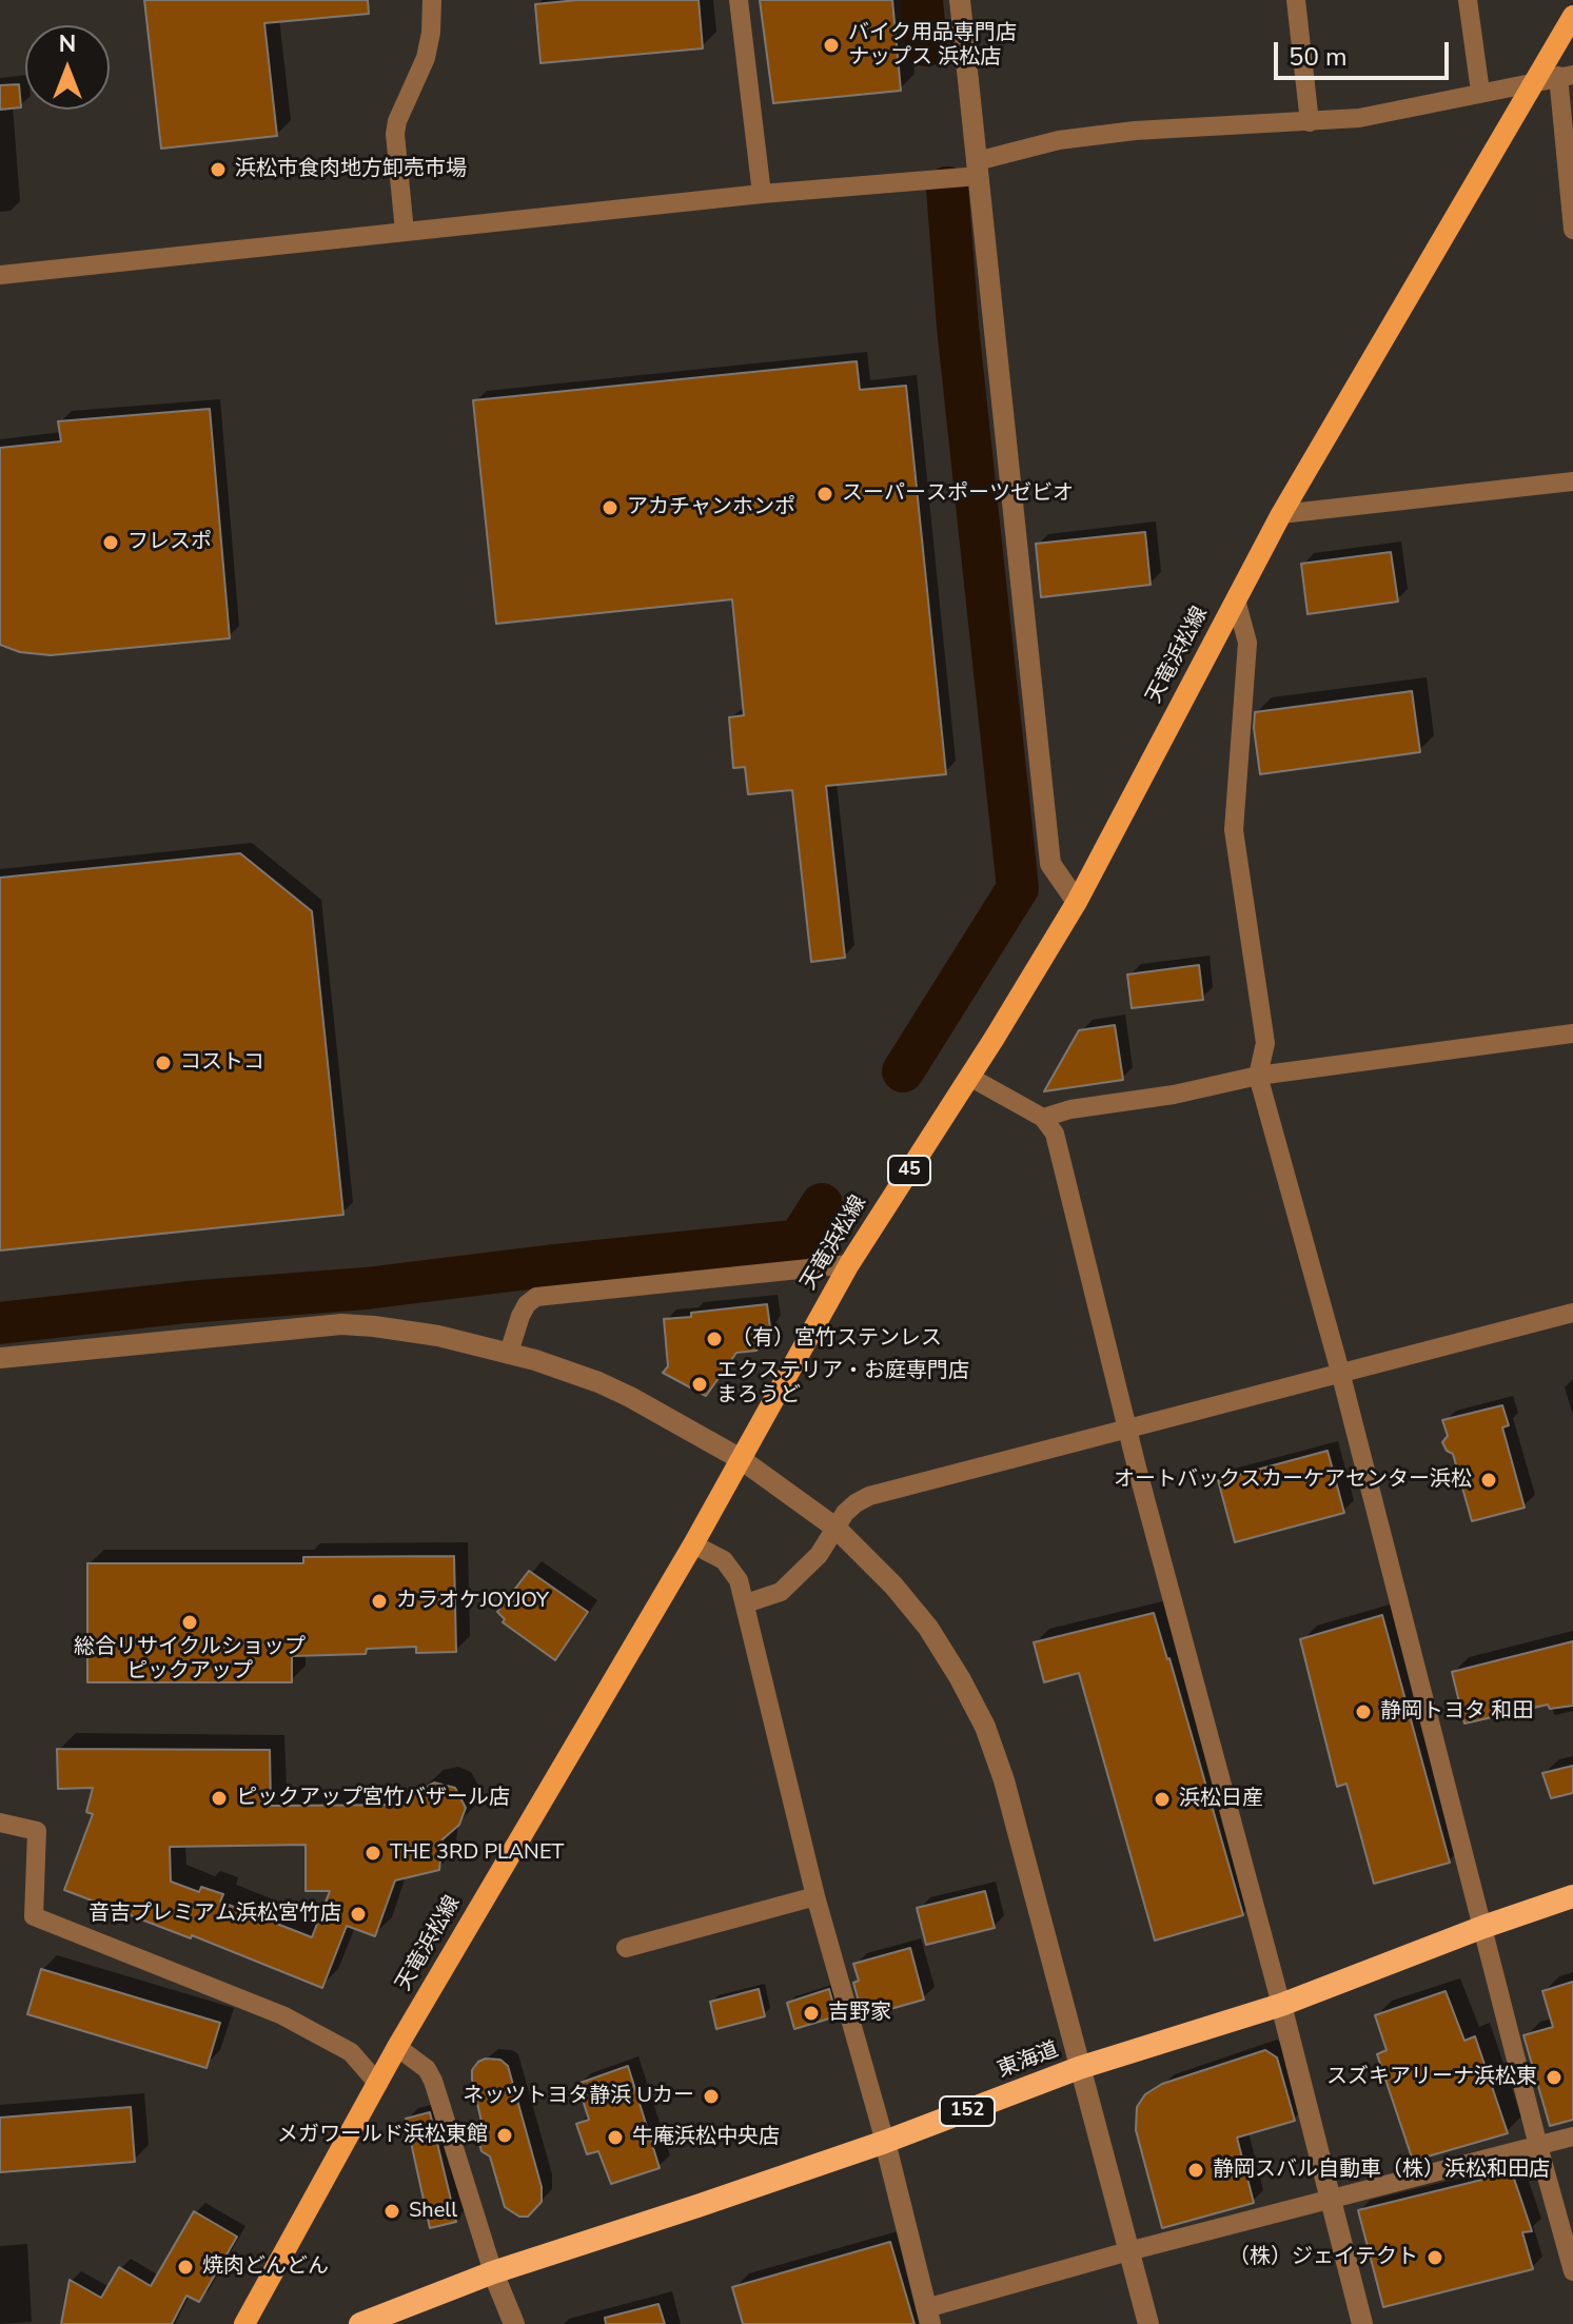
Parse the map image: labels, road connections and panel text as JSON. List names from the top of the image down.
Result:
{
  "streets": {
    "highway": ["東海道", "152"],
    "main road": ["天竜浜松線", "45"]
  },
  "places": [
    "バイク用品専門店 ナップス 浜松店",
    "浜松市食肉地方卸売市場",
    "スーパースポーツゼビオ",
    "アカチャンホンポ",
    "フレスポ",
    "コストコ",
    "（有）宮竹ステンレス",
    "エクステリア・お庭専門店 まろうど",
    "オートバックスカーケアセンター浜松",
    "カラオケJOYJOY",
    "総合リサイクルショップ ピックアップ",
    "静岡トヨタ 和田",
    "ピックアップ宮竹バザール店",
    "浜松日産",
    "THE 3RD PLANET",
    "音吉プレミアム浜松宮竹店",
    "吉野家",
    "スズキアリーナ浜松東",
    "ネッツトヨタ静浜 Uカー",
    "メガワールド浜松東館",
    "牛庵浜松中央店",
    "静岡スバル自動車（株）浜松和田店",
    "Shell",
    "（株）ジェイテクト",
    "焼肉どんどん"
  ],
  "scale_bar": "50 m",
  "north": "top"
}
